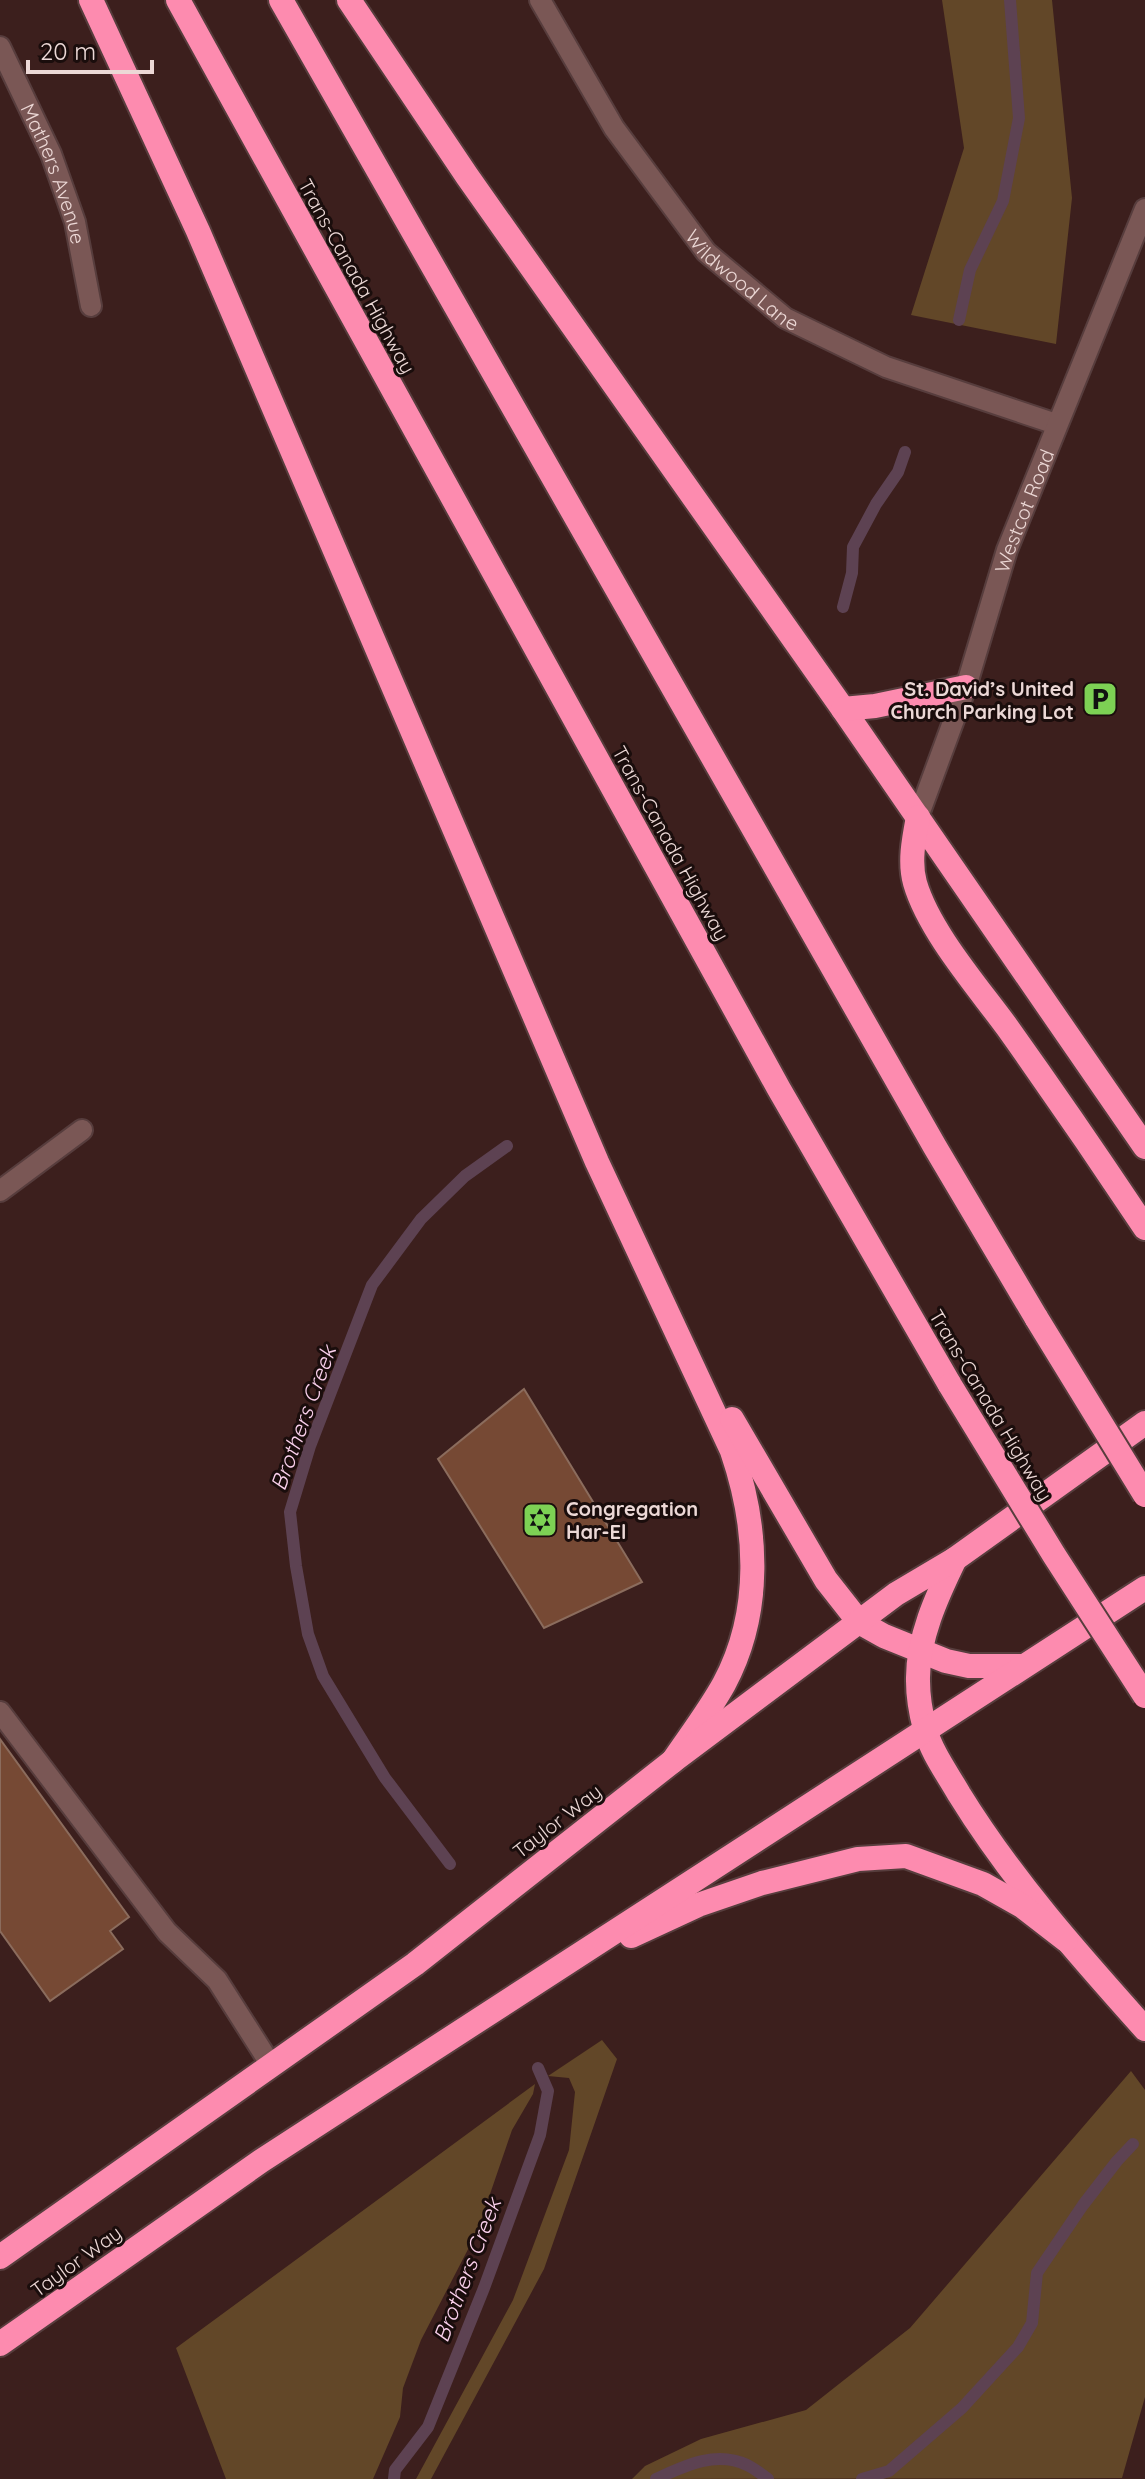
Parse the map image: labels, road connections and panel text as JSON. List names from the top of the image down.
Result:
{
  "streets": {
    "highway": ["Trans-Canada Highway", "Taylor Way"],
    "street": ["Mathers Avenue", "Wildwood Lane", "Westcot Road"]
  },
  "crossings": [
    ["Wildwood Lane", "Westcot Road"]
  ],
  "water": ["Brothers Creek"],
  "places": {
    "parking": ["St. David’s United Church Parking Lot"],
    "synagogue": ["Congregation Har-El"]
  },
  "scale_bar": "20 m"
}
